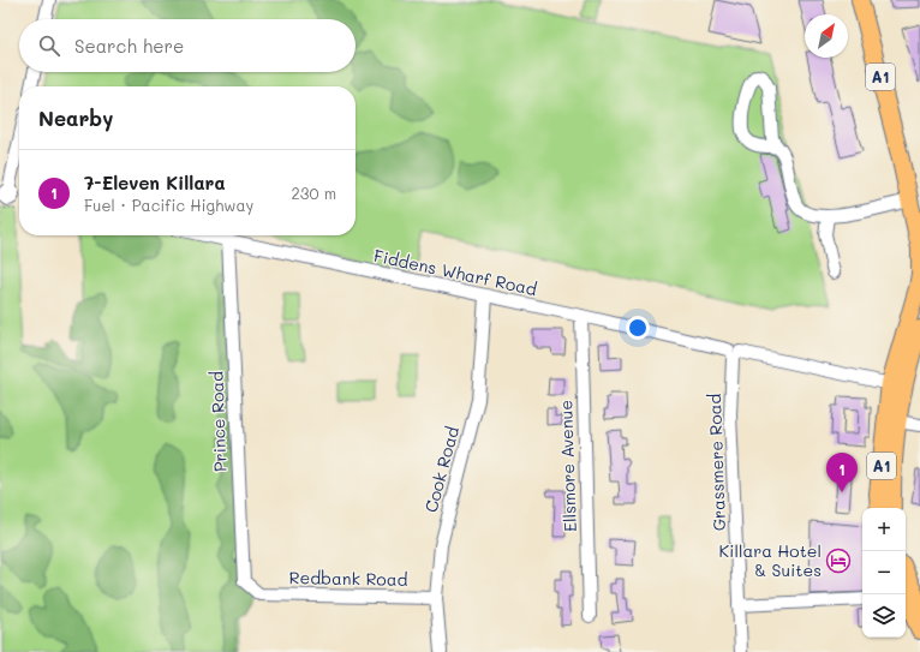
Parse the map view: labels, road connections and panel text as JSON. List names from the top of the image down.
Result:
{
  "streets": {
    "highway": ["A1"],
    "street": [
      "Fiddens Wharf Road",
      "Prince Road",
      "Grassmere Road",
      "Ellsmore Avenue",
      "Cook Road",
      "Redbank Road"
    ]
  },
  "crossings": [
    ["A1", "Fiddens Wharf Road"],
    ["Fiddens Wharf Road", "Prince Road"],
    ["Fiddens Wharf Road", "Grassmere Road"],
    ["Fiddens Wharf Road", "Ellsmore Avenue"],
    ["Fiddens Wharf Road", "Cook Road"],
    ["Prince Road", "Redbank Road"],
    ["Cook Road", "Redbank Road"]
  ],
  "places": {
    "hotel": ["Killara Hotel & Suites"]
  },
  "north": "top right",
  "page": {
    "search": "Search here",
    "heading": "Nearby",
    "list": [
      {
        "mark": "1",
        "name": "7-Eleven Killara",
        "note": "Fuel · Pacific Highway",
        "value": "230 m"
      }
    ],
    "pins": "1",
    "map_buttons": ["+", "−"]
  }
}
